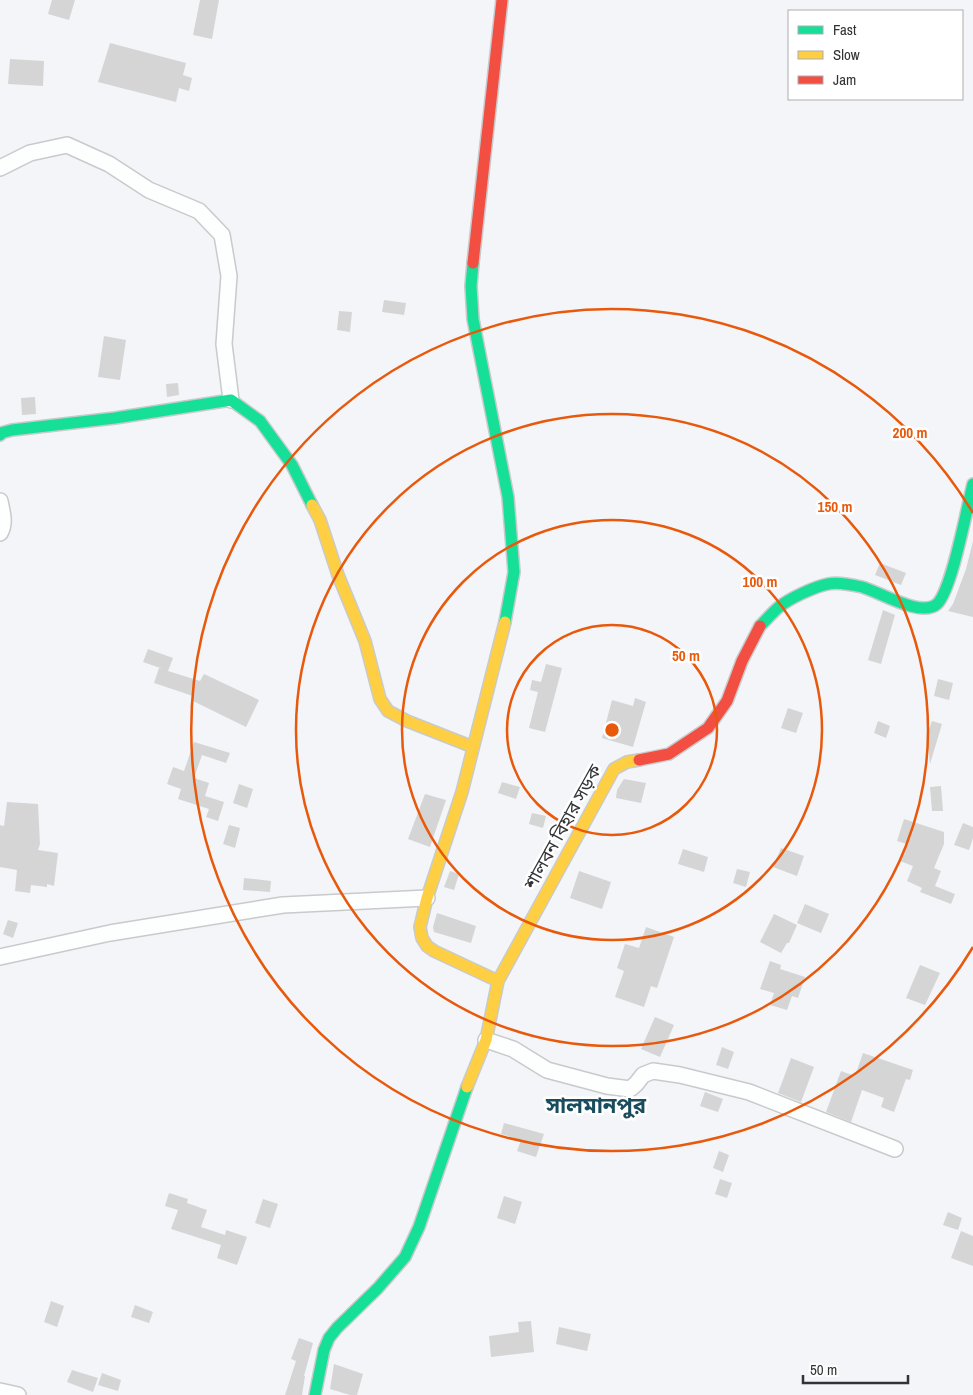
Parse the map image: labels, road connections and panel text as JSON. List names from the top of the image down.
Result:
{
  "streets": {
    "main road": ["শালবন বিহার সড়ক"]
  },
  "districts": ["সালমানপুর"],
  "legend": ["Fast", "Slow", "Jam"],
  "scale_bar": "50 m",
  "rings": [
    "200 m",
    "150 m",
    "100 m",
    "50 m"
  ]
}
